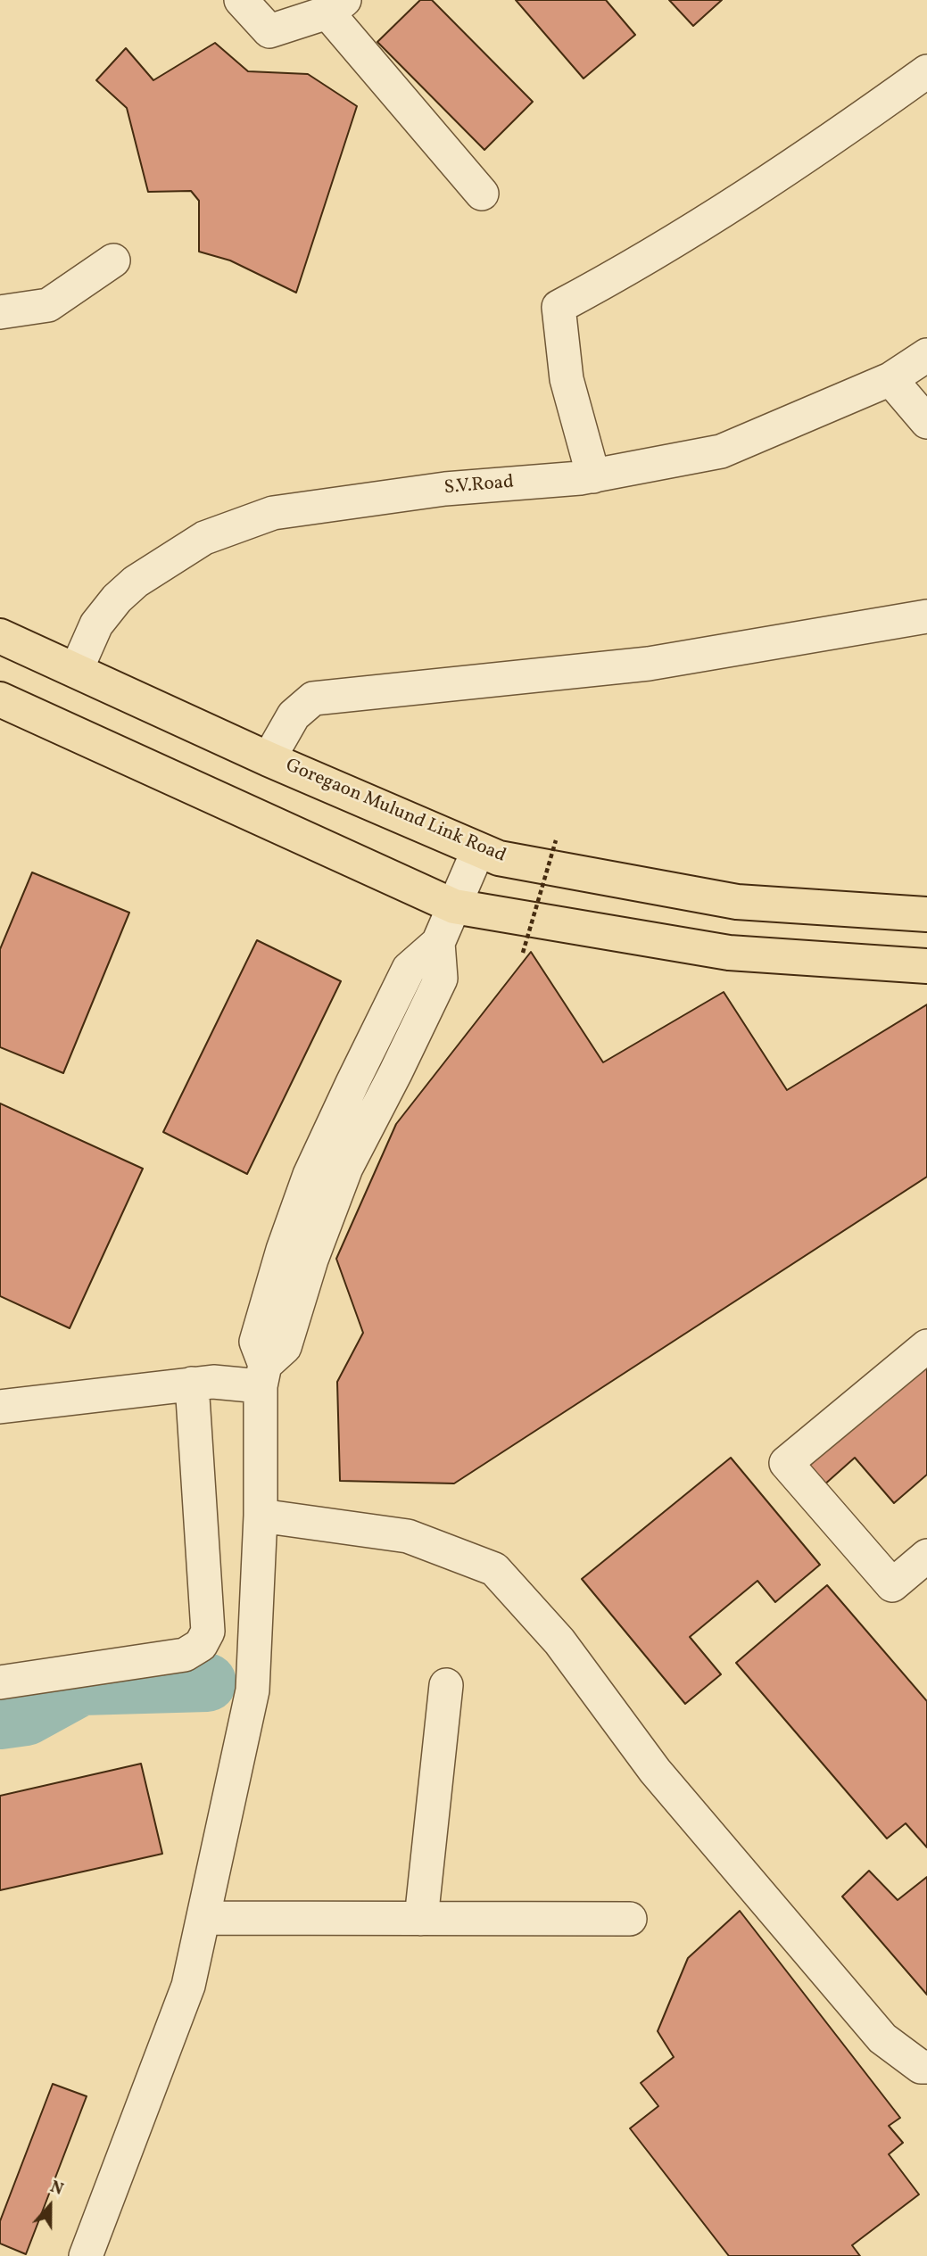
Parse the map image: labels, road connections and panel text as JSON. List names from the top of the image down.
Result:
{
  "streets": {
    "main road": ["Goregaon Mulund Link Road"],
    "street": ["S.V.Road"]
  },
  "crossings": [
    ["S.V.Road", "Goregaon Mulund Link Road"]
  ],
  "north": "top"
}
